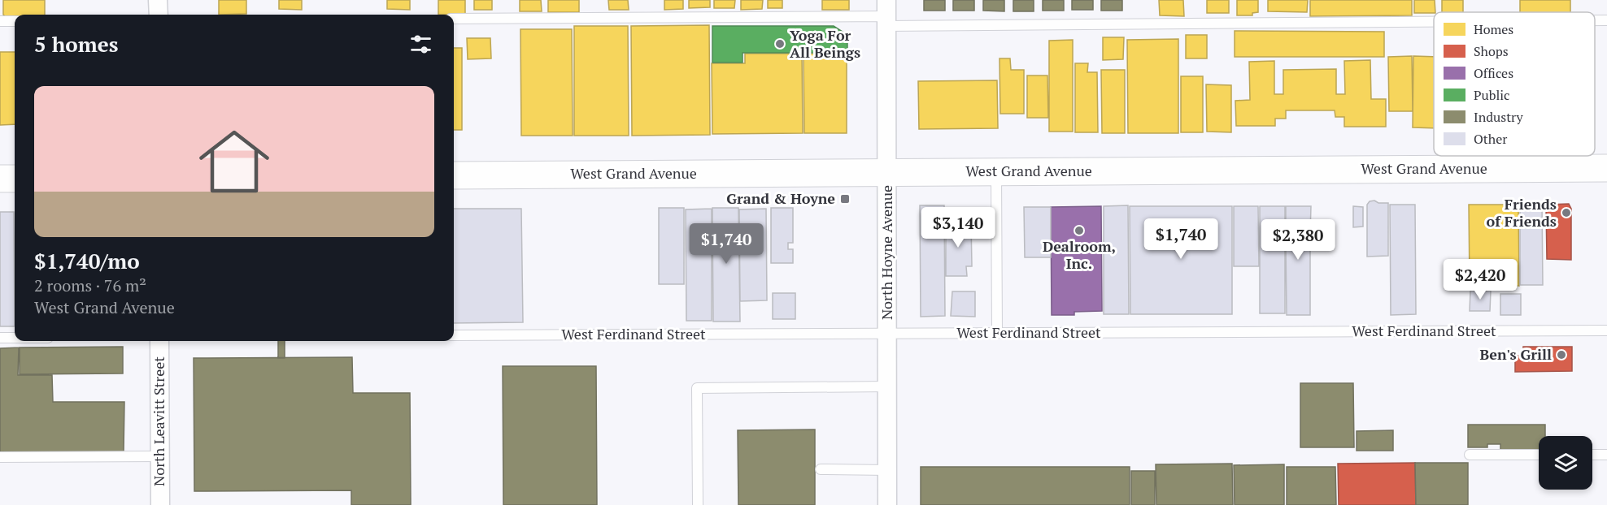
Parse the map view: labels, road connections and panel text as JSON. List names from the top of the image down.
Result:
{
  "streets": {
    "main road": ["West Grand Avenue"],
    "street": ["North Hoyne Avenue", "North Leavitt Street"],
    "lane": ["West Ferdinand Street"]
  },
  "crossings": [
    ["West Grand Avenue", "North Hoyne Avenue"],
    ["North Hoyne Avenue", "West Ferdinand Street"]
  ],
  "places": {
    "other": [
      "Yoga For All Beings",
      "Friends of Friends",
      "Dealroom, Inc.",
      "Ben's Grill"
    ],
    "transit": ["Grand & Hoyne"]
  },
  "legend": [
    "Homes",
    "Shops",
    "Offices",
    "Public",
    "Industry",
    "Other"
  ],
  "page": {
    "heading": "5 homes",
    "list": [
      {
        "name": "$1,740/mo",
        "note": "2 rooms · 76 m² · West Grand Avenue"
      }
    ],
    "price": [
      "$3,140",
      "$1,740",
      "$2,380",
      "$1,740",
      "$2,420"
    ]
  }
}
